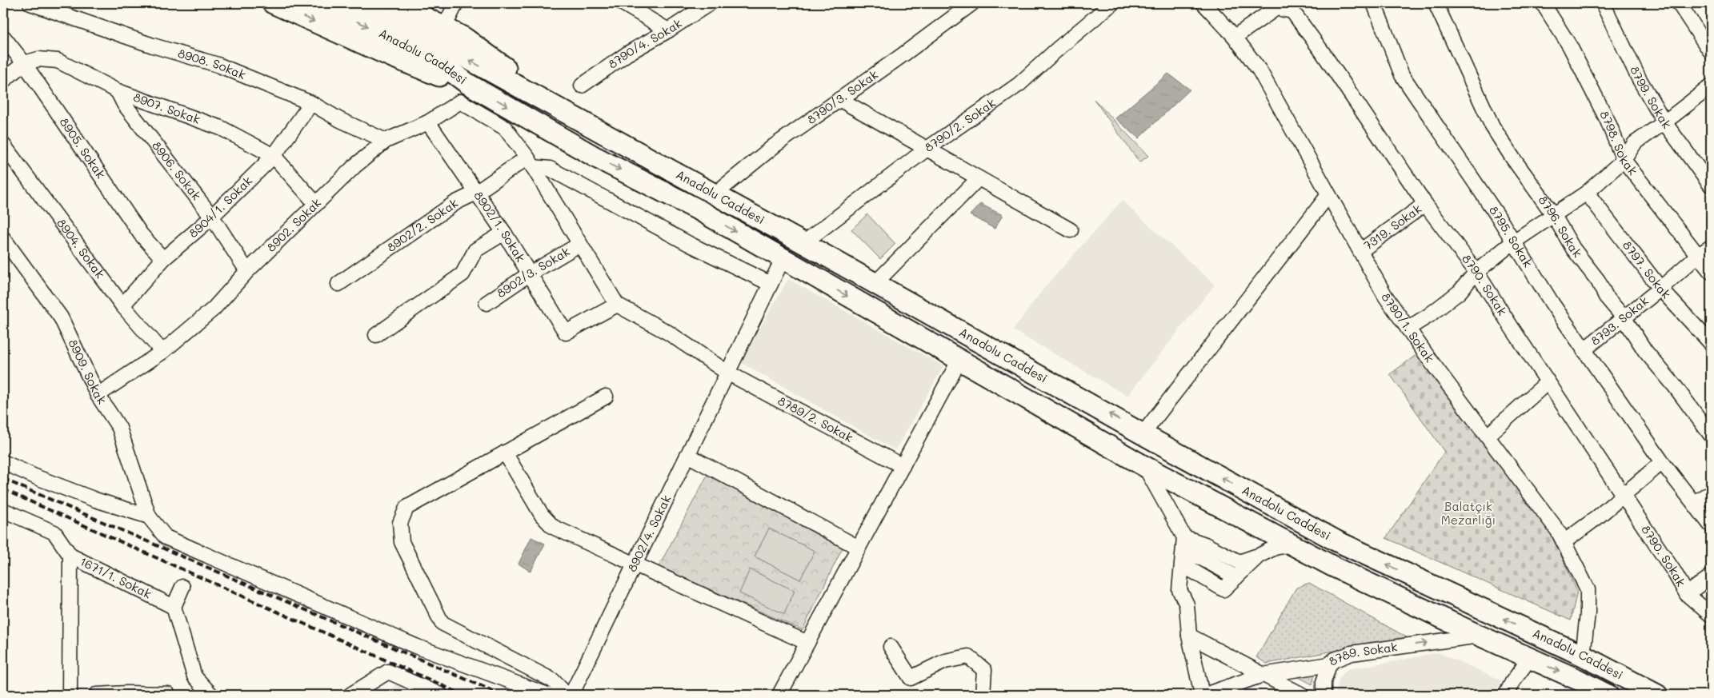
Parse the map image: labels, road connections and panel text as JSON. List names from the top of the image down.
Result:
{
  "streets": {
    "highway": ["Anadolu Caddesi"],
    "street": [
      "8790/4. Sokak",
      "8908. Sokak",
      "8790/3. Sokak",
      "8799. Sokak",
      "8907. Sokak",
      "8790/2. Sokak",
      "8798. Sokak",
      "8905. Sokak",
      "8906. Sokak",
      "8904/1. Sokak",
      "8902. Sokak",
      "8902/2. Sokak",
      "8902/1. Sokak",
      "7319. Sokak",
      "8796. Sokak",
      "8795. Sokak",
      "8904. Sokak",
      "8797. Sokak",
      "8902/3. Sokak",
      "8790. Sokak",
      "8793. Sokak",
      "8790/1. Sokak",
      "8909. Sokak",
      "8789/2. Sokak",
      "8902/4. Sokak",
      "1671/1. Sokak",
      "8789. Sokak"
    ]
  },
  "crossings": [
    ["Anadolu Caddesi", "8790/3. Sokak"],
    ["Anadolu Caddesi", "8790/2. Sokak"],
    ["Anadolu Caddesi", "8790/1. Sokak"],
    ["Anadolu Caddesi", "8902/4. Sokak"],
    ["Anadolu Caddesi", "8789. Sokak"],
    ["8908. Sokak", "8904/1. Sokak"],
    ["8908. Sokak", "8902. Sokak"],
    ["8907. Sokak", "8905. Sokak"],
    ["8907. Sokak", "8906. Sokak"],
    ["8907. Sokak", "8904/1. Sokak"],
    ["8907. Sokak", "8902. Sokak"],
    ["8798. Sokak", "8793. Sokak"],
    ["8905. Sokak", "8904/1. Sokak"],
    ["8906. Sokak", "8904/1. Sokak"],
    ["8906. Sokak", "8902. Sokak"],
    ["8904/1. Sokak", "8904. Sokak"],
    ["8902. Sokak", "8902/2. Sokak"],
    ["8902. Sokak", "8902/1. Sokak"],
    ["8902. Sokak", "8904. Sokak"],
    ["8902. Sokak", "8909. Sokak"],
    ["8902/2. Sokak", "8902/1. Sokak"],
    ["8902/1. Sokak", "8902/3. Sokak"],
    ["7319. Sokak", "8790. Sokak"],
    ["7319. Sokak", "8790/1. Sokak"],
    ["8796. Sokak", "8793. Sokak"],
    ["8795. Sokak", "8793. Sokak"],
    ["8797. Sokak", "8793. Sokak"],
    ["8790. Sokak", "8790/1. Sokak"],
    ["8789/2. Sokak", "8902/4. Sokak"]
  ],
  "one_way": ["8789. Sokak"],
  "parks": ["Balatçık Mezarlığı"]
}
